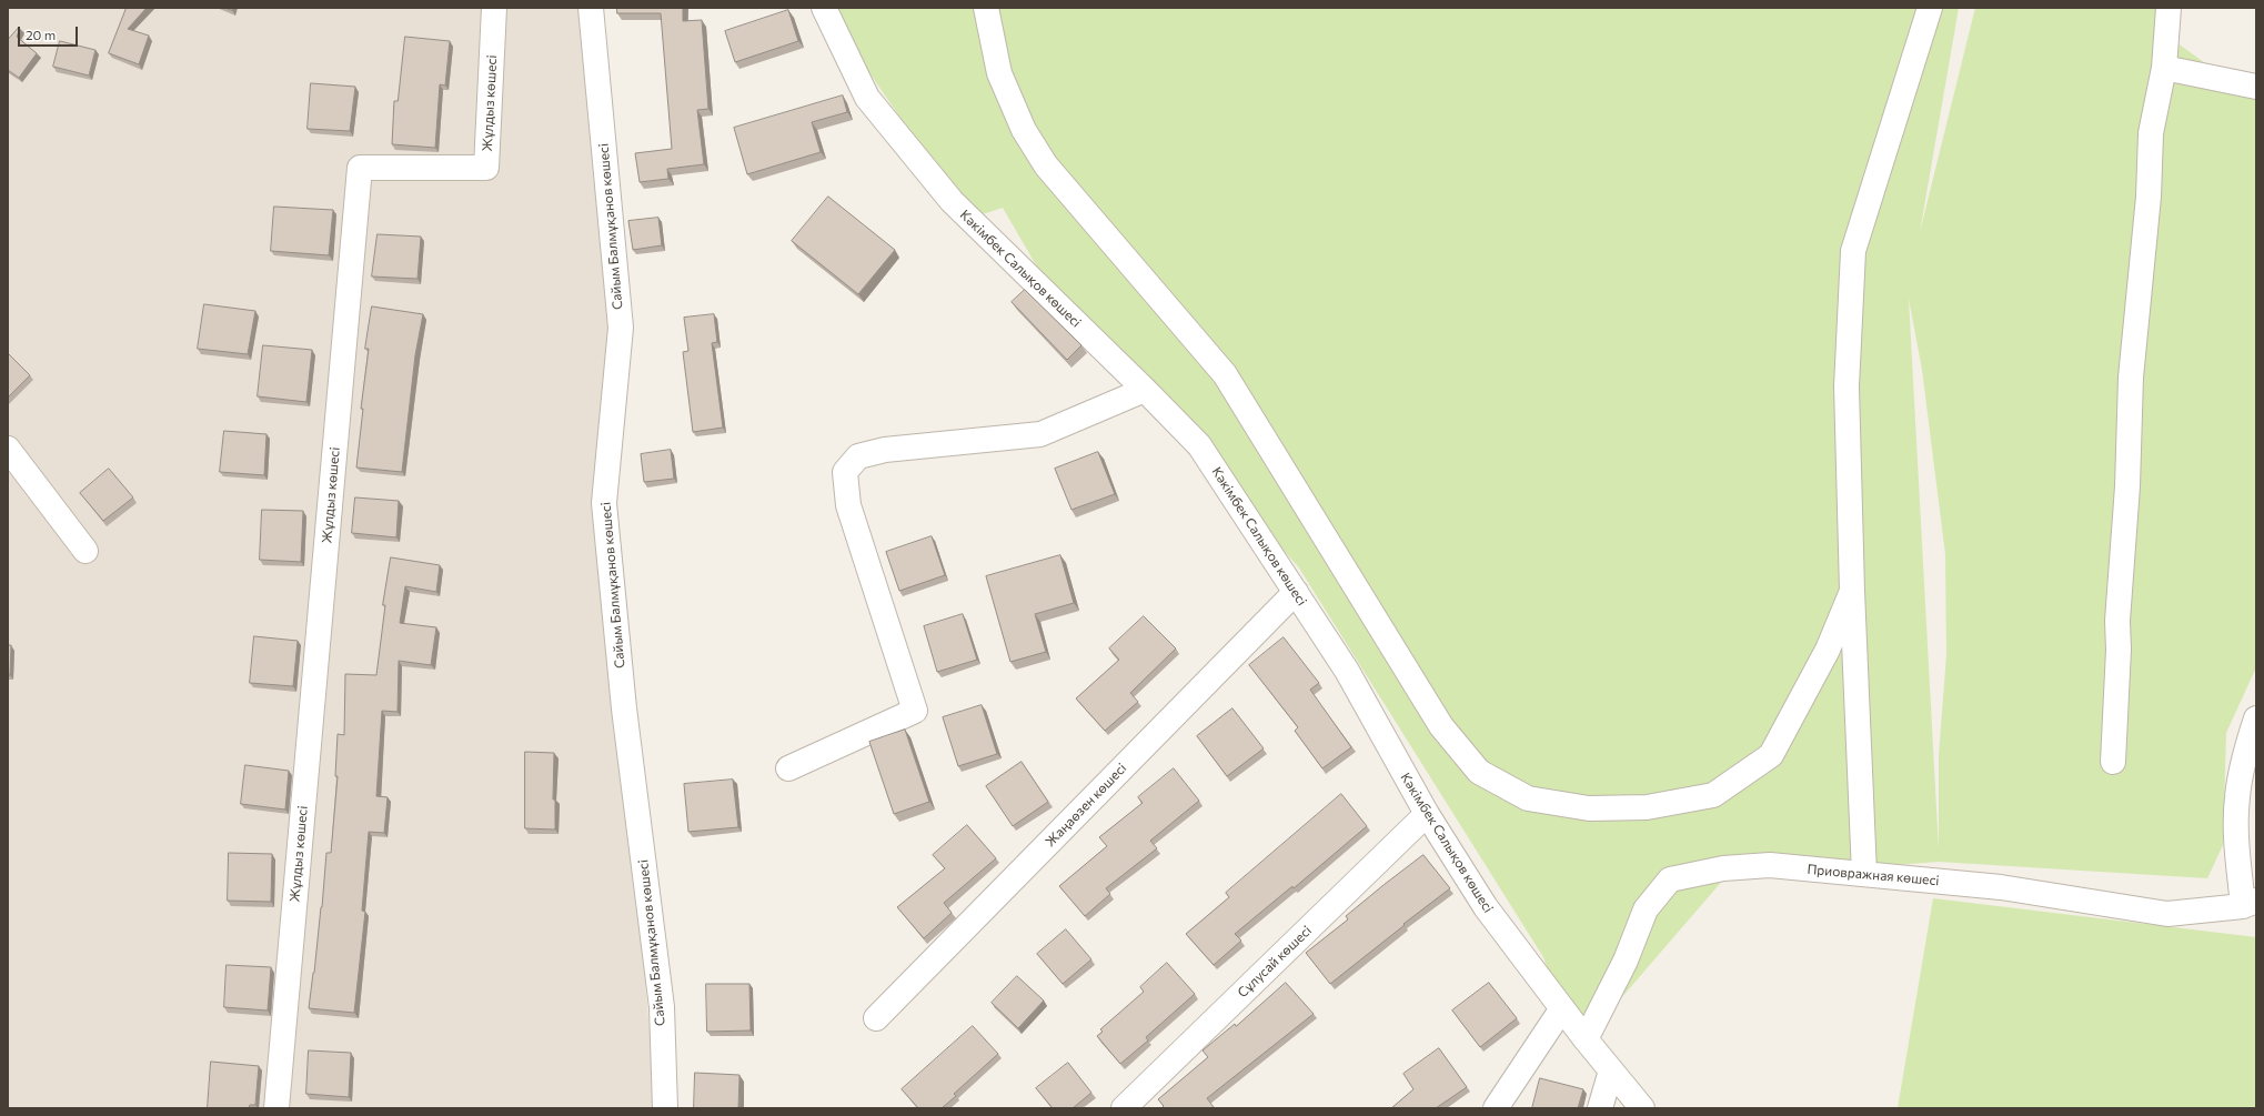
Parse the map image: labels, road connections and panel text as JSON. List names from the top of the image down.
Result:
{
  "streets": {
    "street": [
      "Жұлдыз көшесі",
      "Сайым Балмұқанов көшесі",
      "Кәкімбек Салықов көшесі",
      "Жаңаөзен көшесі",
      "Приовражная көшесі",
      "Сұлусай көшесі"
    ]
  },
  "crossings": [
    ["Кәкімбек Салықов көшесі", "Жаңаөзен көшесі"],
    ["Кәкімбек Салықов көшесі", "Приовражная көшесі"],
    ["Кәкімбек Салықов көшесі", "Сұлусай көшесі"]
  ],
  "scale_bar": "20 m"
}
